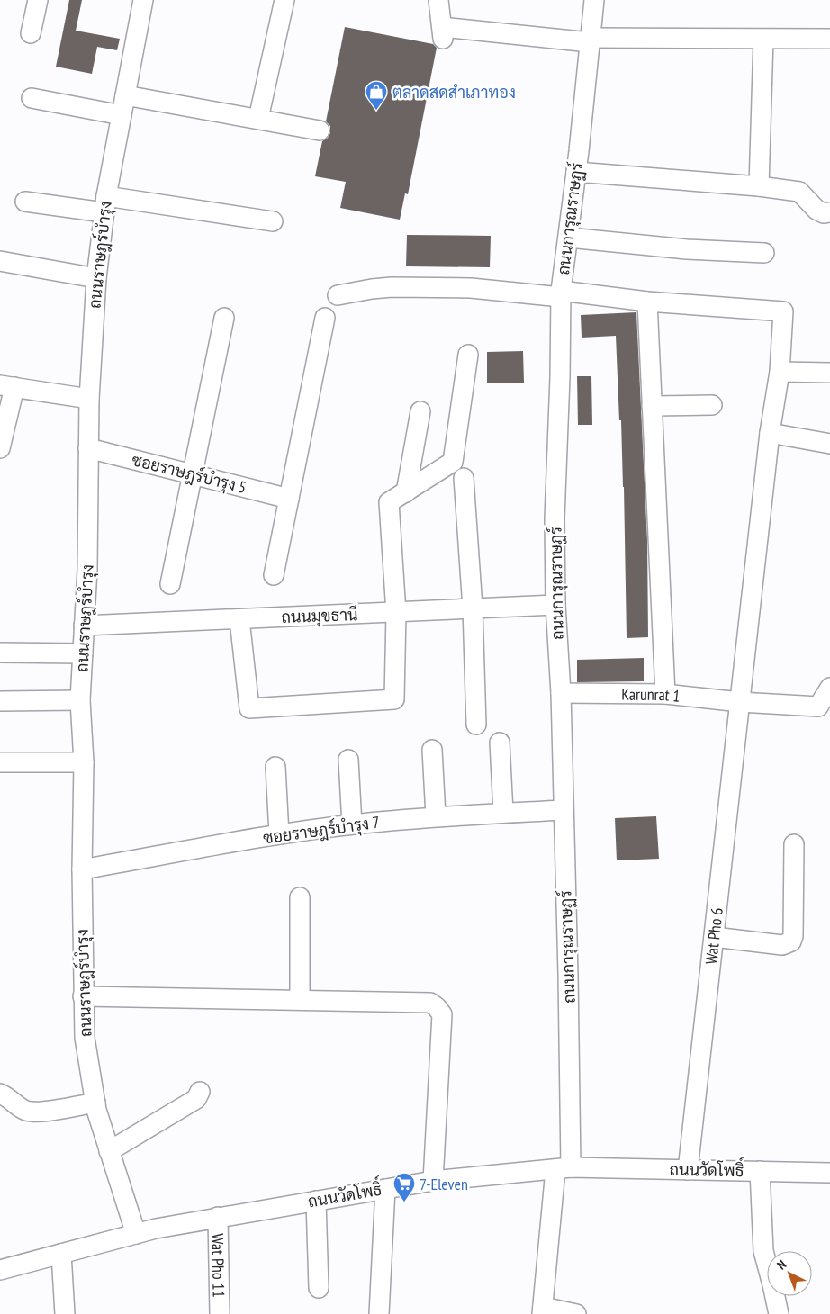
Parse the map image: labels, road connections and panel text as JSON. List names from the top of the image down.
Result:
{
  "streets": {
    "street": [
      "ถนนการุณราษฏร์",
      "ถนนราษฎร์บำรุง",
      "ซอยราษฎร์บำรุง 5",
      "ถนนมุขธานี",
      "Karunrat 1",
      "ซอยราษฎร์บำรุง 7",
      "Wat Pho 6",
      "ถนนวัดโพธิ์",
      "Wat Pho 11"
    ]
  },
  "crossings": [
    ["ถนนการุณราษฏร์", "ถนนมุขธานี"],
    ["ถนนการุณราษฏร์", "Karunrat 1"],
    ["ถนนการุณราษฏร์", "ซอยราษฎร์บำรุง 7"],
    ["ถนนการุณราษฏร์", "ถนนวัดโพธิ์"],
    ["ถนนราษฎร์บำรุง", "ซอยราษฎร์บำรุง 5"],
    ["ถนนราษฎร์บำรุง", "ถนนมุขธานี"],
    ["ถนนราษฎร์บำรุง", "ซอยราษฎร์บำรุง 7"],
    ["ถนนราษฎร์บำรุง", "ถนนวัดโพธิ์"],
    ["Karunrat 1", "Wat Pho 6"],
    ["Wat Pho 6", "ถนนวัดโพธิ์"],
    ["ถนนวัดโพธิ์", "Wat Pho 11"]
  ],
  "places": {
    "shop": ["ตลาดสดสำเภาทอง"],
    "supermarket": ["7-Eleven"]
  },
  "north": "top left"
}
